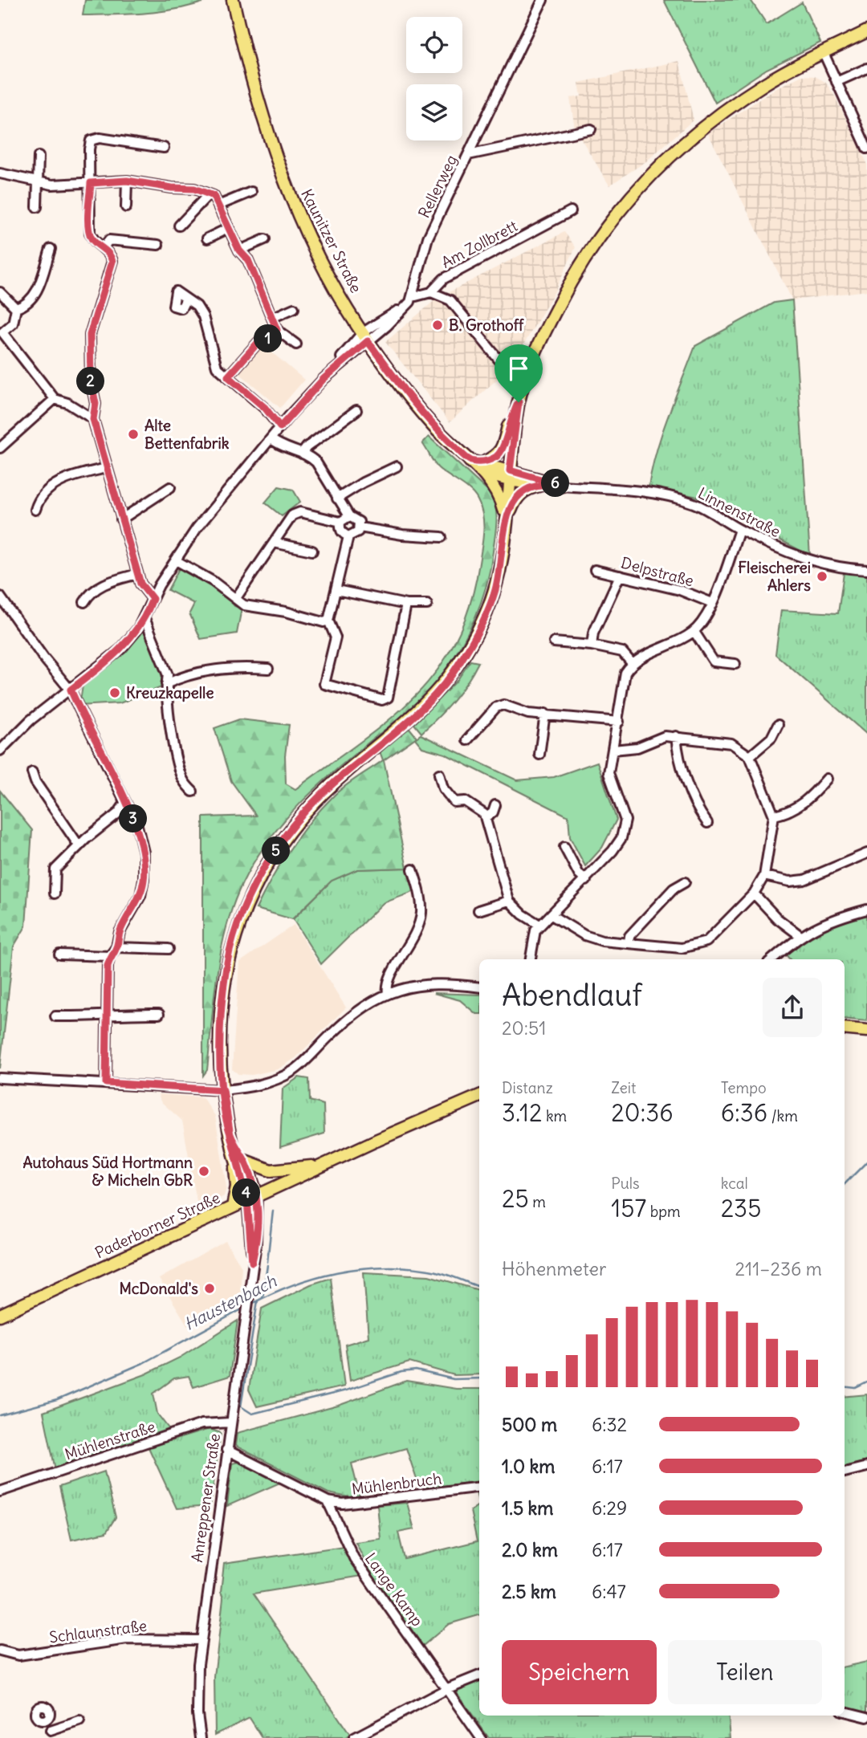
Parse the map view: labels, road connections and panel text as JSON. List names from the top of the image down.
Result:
{
  "streets": {
    "main road": ["Kaunitzer Straße", "Paderborner Straße"],
    "street": [
      "Rellerweg",
      "Am Zollbrett",
      "Linnenstraße",
      "Delpstraße",
      "Mühlenstraße",
      "Mühlenbruch",
      "Anreppener Straße",
      "Lange Kamp",
      "Schlaunstraße"
    ]
  },
  "crossings": [
    ["Rellerweg", "Am Zollbrett"],
    ["Paderborner Straße", "Anreppener Straße"],
    ["Mühlenstraße", "Anreppener Straße"],
    ["Mühlenbruch", "Anreppener Straße"],
    ["Mühlenbruch", "Lange Kamp"],
    ["Anreppener Straße", "Schlaunstraße"]
  ],
  "water": ["Haustenbach"],
  "places": [
    "B. Grothoff",
    "Alte Bettenfabrik",
    "Fleischerei Ahlers",
    "Kreuzkapelle",
    "Autohaus Süd Hortmann & Micheln GbR",
    "McDonald's"
  ],
  "page": {
    "pins": [
      "1",
      "2",
      "6",
      "3",
      "5",
      "4"
    ],
    "heading": ["Abendlauf", "20:51"],
    "stats": [
      ["Distanz", "3.12 km"],
      ["Zeit", "20:36"],
      ["Tempo", "6:36 /km"],
      ["25 m"],
      ["Puls", "157 bpm"],
      ["kcal", "235"]
    ],
    "chart": ["Höhenmeter", "211–236 m"],
    "list": [
      {
        "name": "500 m",
        "note": "6:32"
      },
      {
        "name": "1.0 km",
        "note": "6:17"
      },
      {
        "name": "1.5 km",
        "note": "6:29"
      },
      {
        "name": "2.0 km",
        "note": "6:17"
      },
      {
        "name": "2.5 km",
        "note": "6:47"
      }
    ],
    "buttons": ["Speichern", "Teilen"]
  }
}
